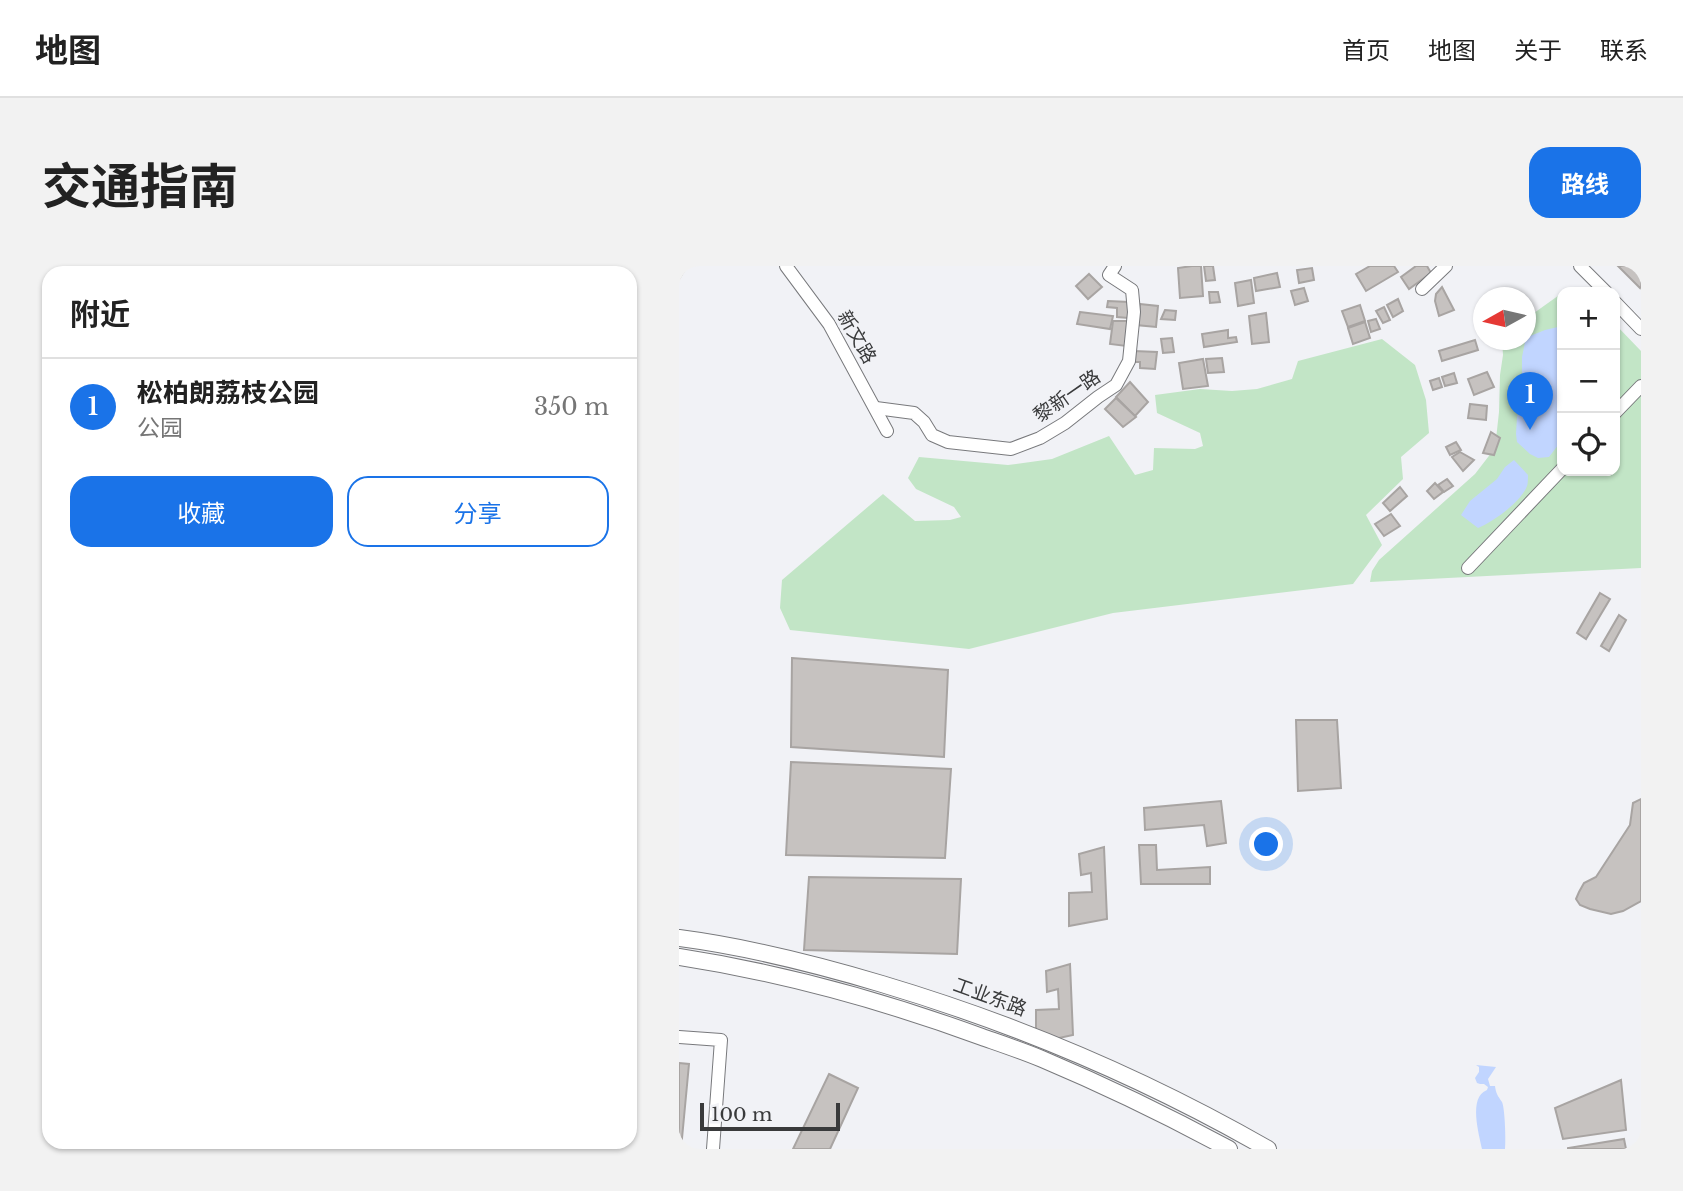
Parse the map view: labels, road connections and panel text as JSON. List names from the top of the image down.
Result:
{
  "streets": {
    "main road": ["工业东路"],
    "street": ["新文路", "黎新一路"]
  },
  "crossings": [
    ["新文路", "黎新一路"]
  ],
  "scale_bar": "100 m",
  "north": "left",
  "page": {
    "header": "地图",
    "nav": [
      "首页",
      "地图",
      "关于",
      "联系"
    ],
    "title": "交通指南",
    "buttons": [
      "路线",
      ["收藏", "分享"]
    ],
    "heading": "附近",
    "map_buttons": ["+", "−"],
    "list": [
      {
        "mark": "1",
        "name": "松柏朗荔枝公园",
        "note": "公园",
        "value": "350 m"
      }
    ],
    "pins": "1",
    "scale": "100 m"
  }
}
